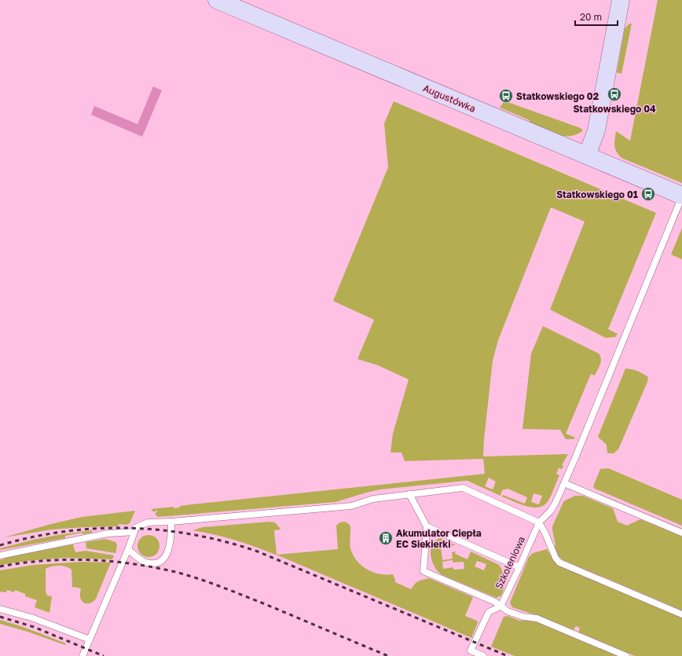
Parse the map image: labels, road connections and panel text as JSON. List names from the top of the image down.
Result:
{
  "streets": {
    "street": ["Augustówka"],
    "lane": ["Szkoleniowa"]
  },
  "crossings": [
    ["Augustówka", "Szkoleniowa"]
  ],
  "places": {
    "bus stop": ["Statkowskiego 04", "Statkowskiego 02", "Statkowskiego 01"],
    "building": ["Akumulator Ciepła EC Siekierki"]
  },
  "scale_bar": "20 m"
}
